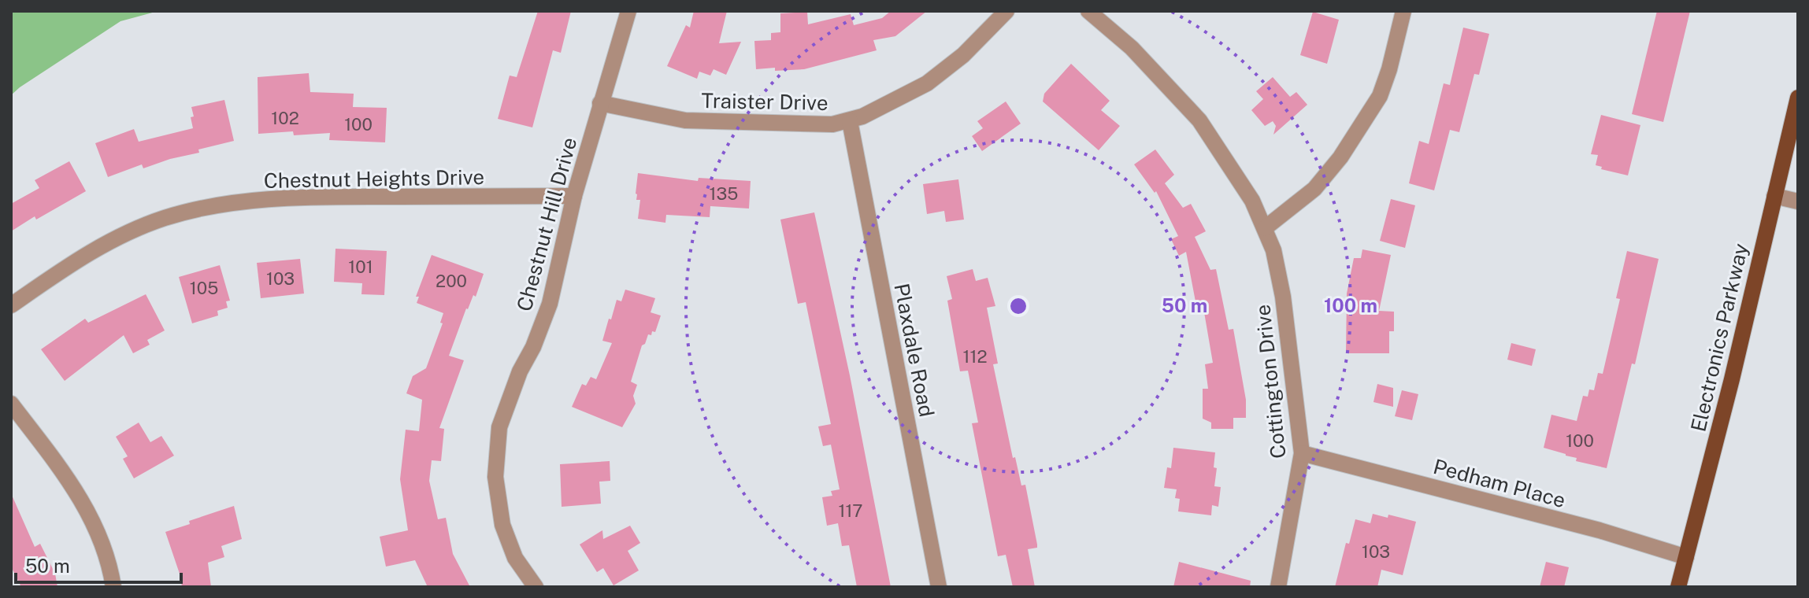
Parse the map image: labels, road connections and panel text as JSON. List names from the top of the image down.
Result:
{
  "streets": {
    "main road": ["Electronics Parkway"],
    "street": [
      "Traister Drive",
      "Chestnut Heights Drive",
      "Chestnut Hill Drive",
      "Plaxdale Road",
      "Cottington Drive",
      "Pedham Place"
    ]
  },
  "crossings": [
    ["Traister Drive", "Chestnut Hill Drive"],
    ["Traister Drive", "Plaxdale Road"],
    ["Chestnut Heights Drive", "Chestnut Hill Drive"],
    ["Electronics Parkway", "Pedham Place"],
    ["Cottington Drive", "Pedham Place"]
  ],
  "house_numbers": [
    "102",
    "100",
    "135",
    "101",
    "103",
    "200",
    "105",
    "112",
    "100",
    "117",
    "103"
  ],
  "scale_bar": "50 m",
  "rings": ["50 m", "100 m"]
}
